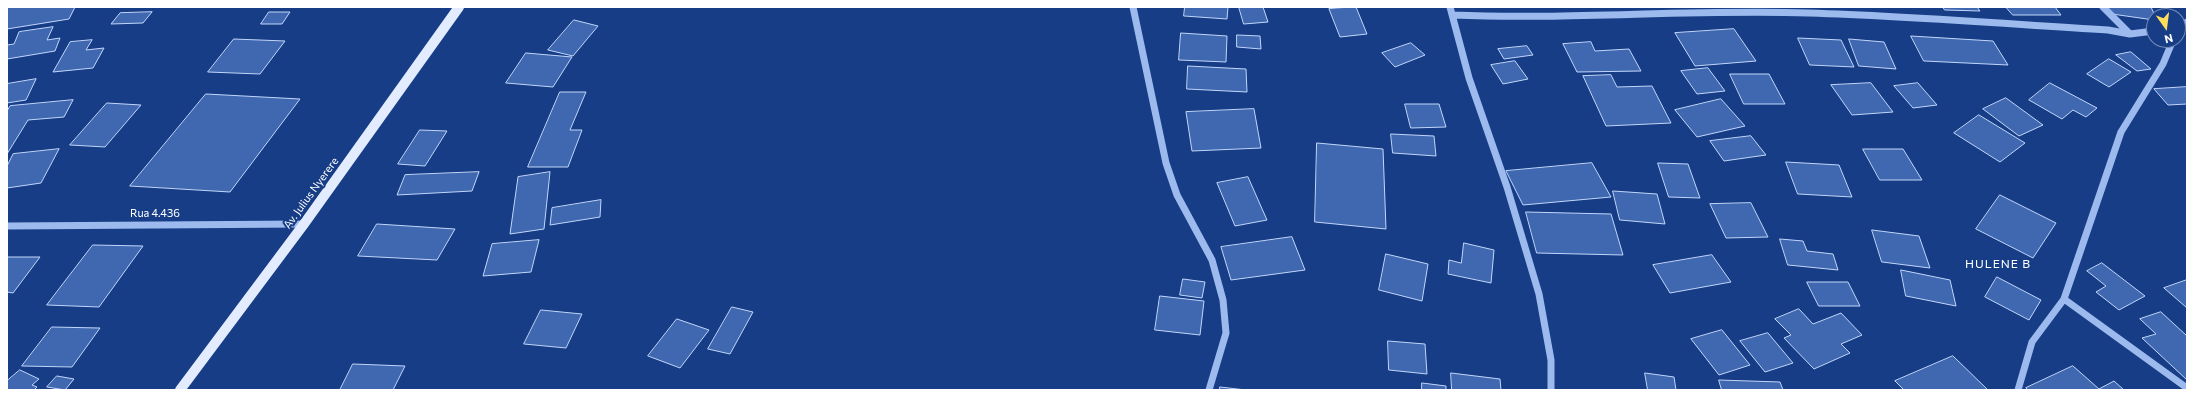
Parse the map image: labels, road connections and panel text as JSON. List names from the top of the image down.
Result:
{
  "streets": {
    "main road": ["Av. Julius Nyerere"],
    "street": ["Rua 4.436"]
  },
  "crossings": [
    ["Av. Julius Nyerere", "Rua 4.436"]
  ],
  "districts": ["HULENE B"],
  "north": "bottom"
}
